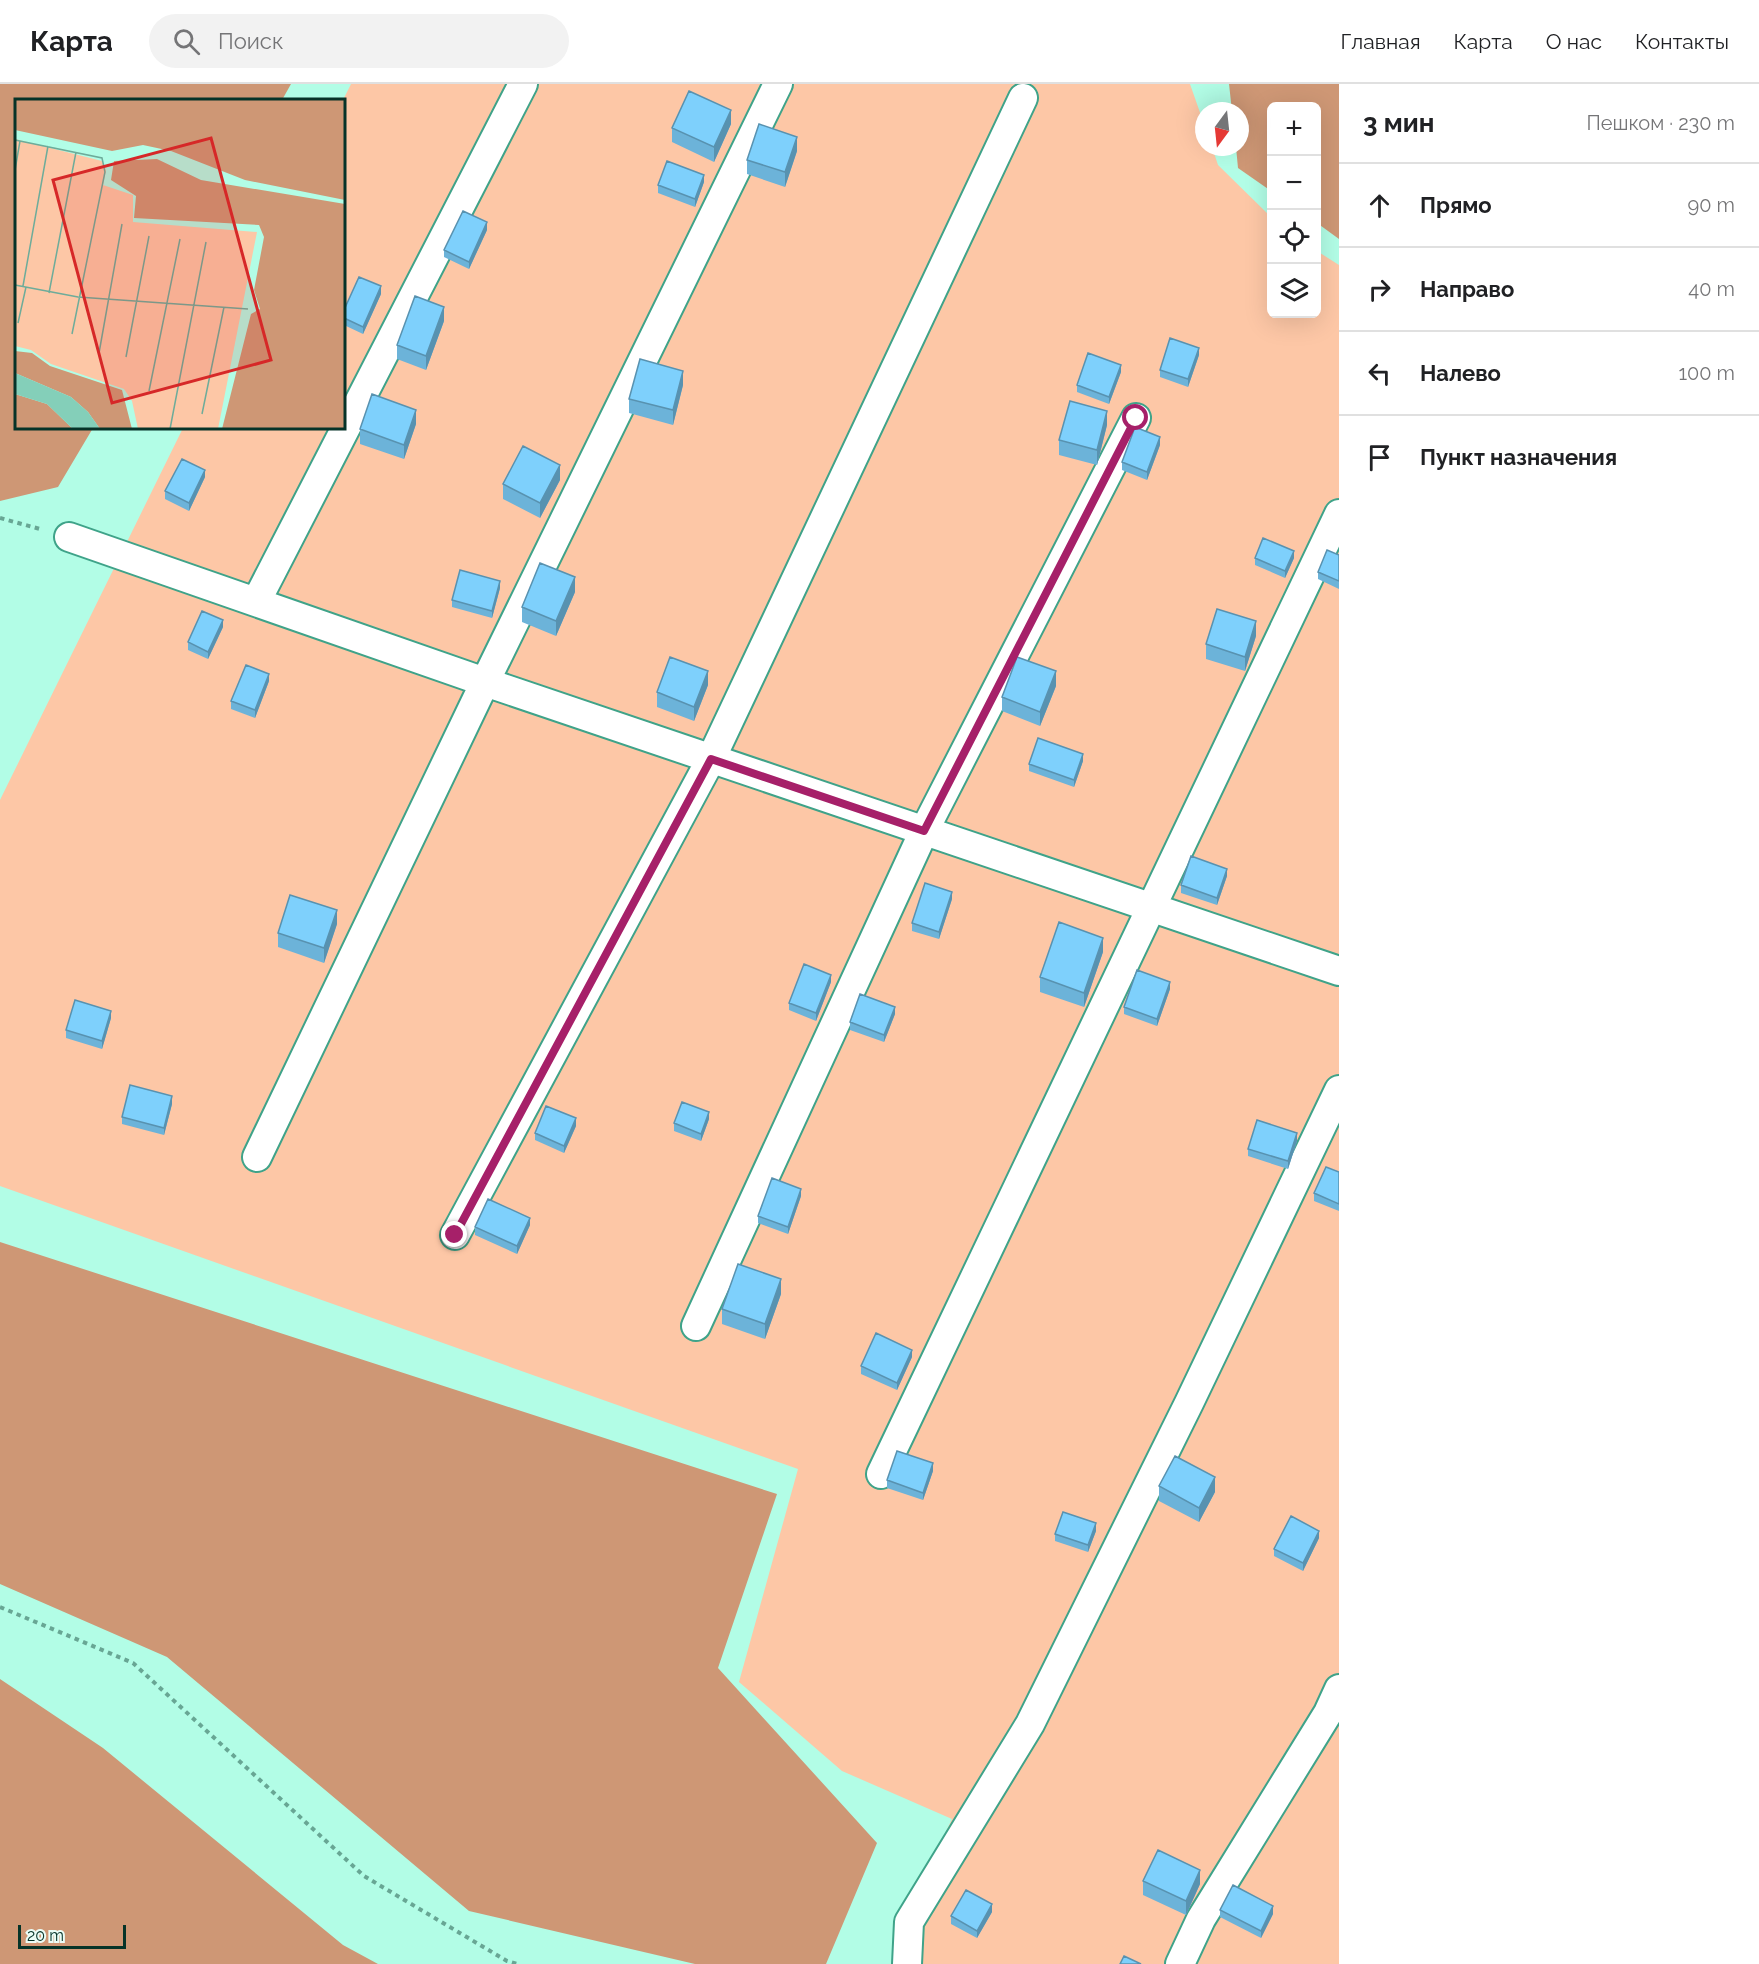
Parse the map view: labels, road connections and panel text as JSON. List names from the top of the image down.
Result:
{
  "scale_bar": "20 m",
  "north": "bottom",
  "page": {
    "header": "Карта",
    "search": "Поиск",
    "nav": [
      "Главная",
      "Карта",
      "О нас",
      "Контакты"
    ],
    "heading": ["3 мин", "Пешком · 230 m"],
    "map_buttons": ["+", "−"],
    "list": [
      ["Прямо", "90 m"],
      ["Направо", "40 m"],
      ["Налево", "100 m"],
      "Пункт назначения"
    ],
    "scale": "20 m"
  }
}
